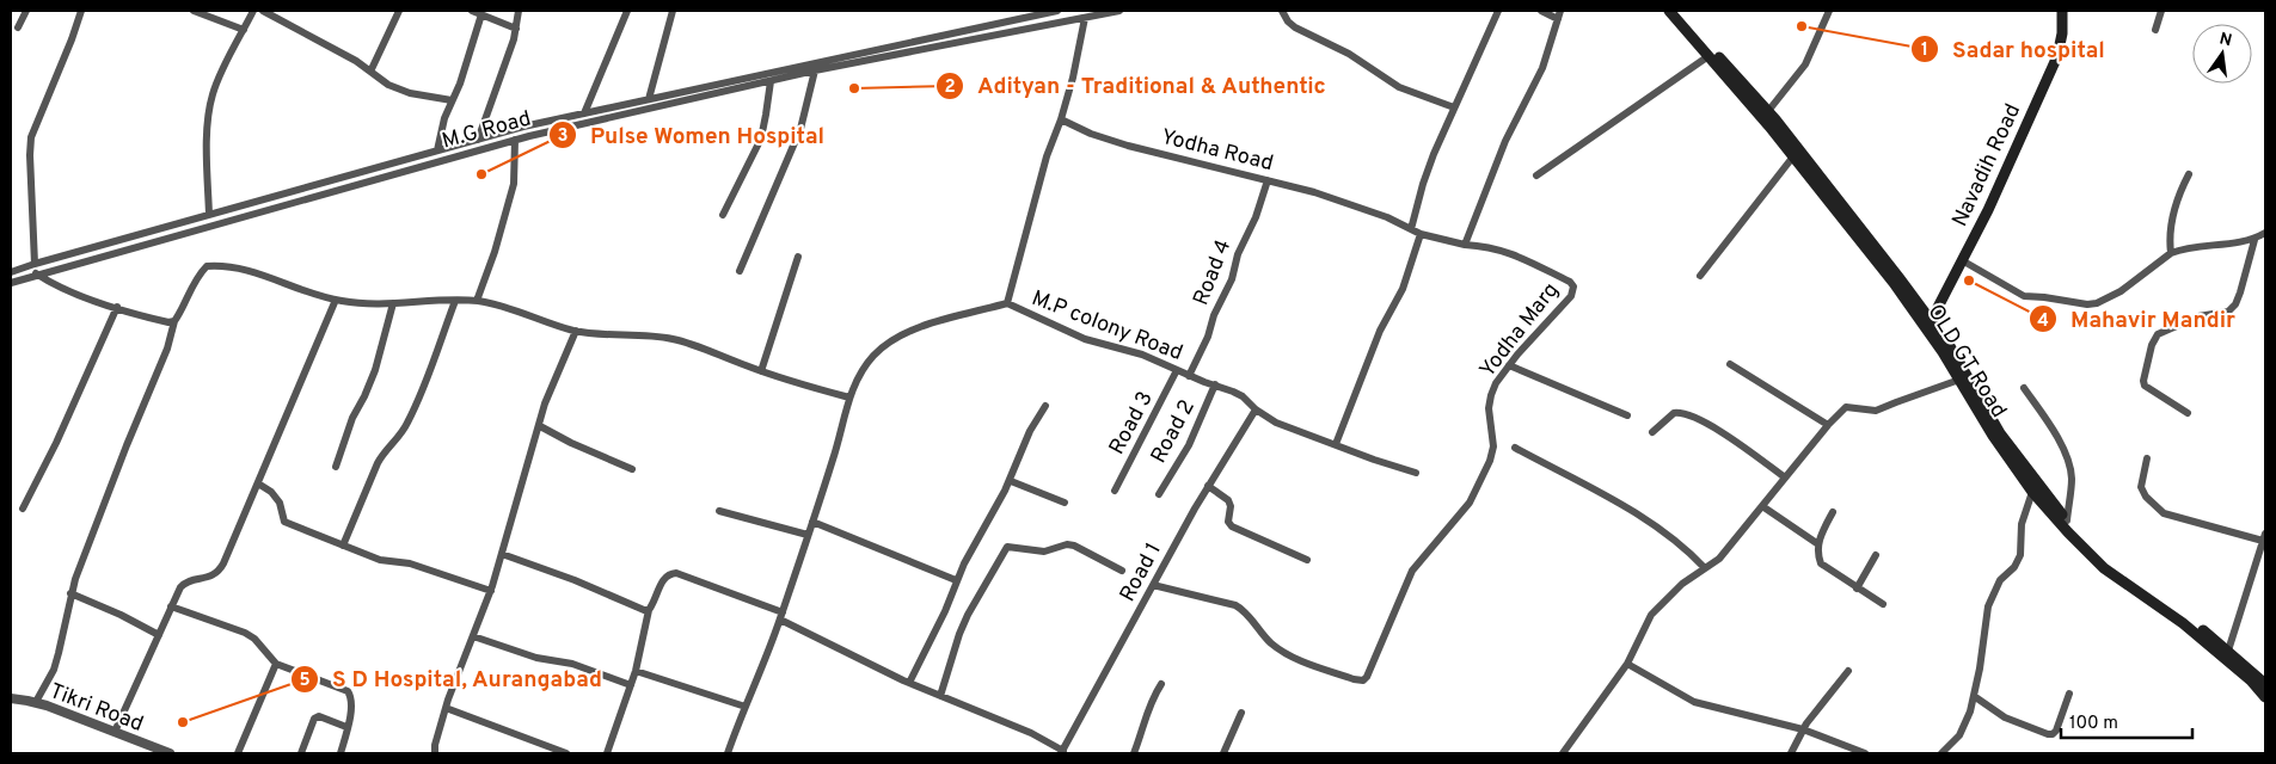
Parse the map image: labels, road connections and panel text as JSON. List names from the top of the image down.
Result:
{
  "streets": {
    "main road": ["Navadih Road", "OLD GT Road"],
    "street": [
      "M.G Road",
      "Yodha Road",
      "Road 4",
      "M.P colony Road",
      "Yodha Marg",
      "Road 3",
      "Road 2",
      "Road 1",
      "Tikri Road"
    ]
  },
  "crossings": [
    ["Yodha Road", "Road 4"],
    ["Yodha Road", "M.P colony Road"],
    ["Yodha Road", "Yodha Marg"],
    ["Navadih Road", "OLD GT Road"],
    ["Road 4", "M.P colony Road"],
    ["M.P colony Road", "Road 3"],
    ["M.P colony Road", "Road 2"],
    ["M.P colony Road", "Road 1"],
    ["Yodha Marg", "Road 1"]
  ],
  "places": [
    "Sadar hospital",
    "Adityan - Traditional & Authentic",
    "Pulse Women Hospital",
    "Mahavir Mandir",
    "S D Hospital, Aurangabad"
  ],
  "scale_bar": "100 m",
  "north": "top"
}
